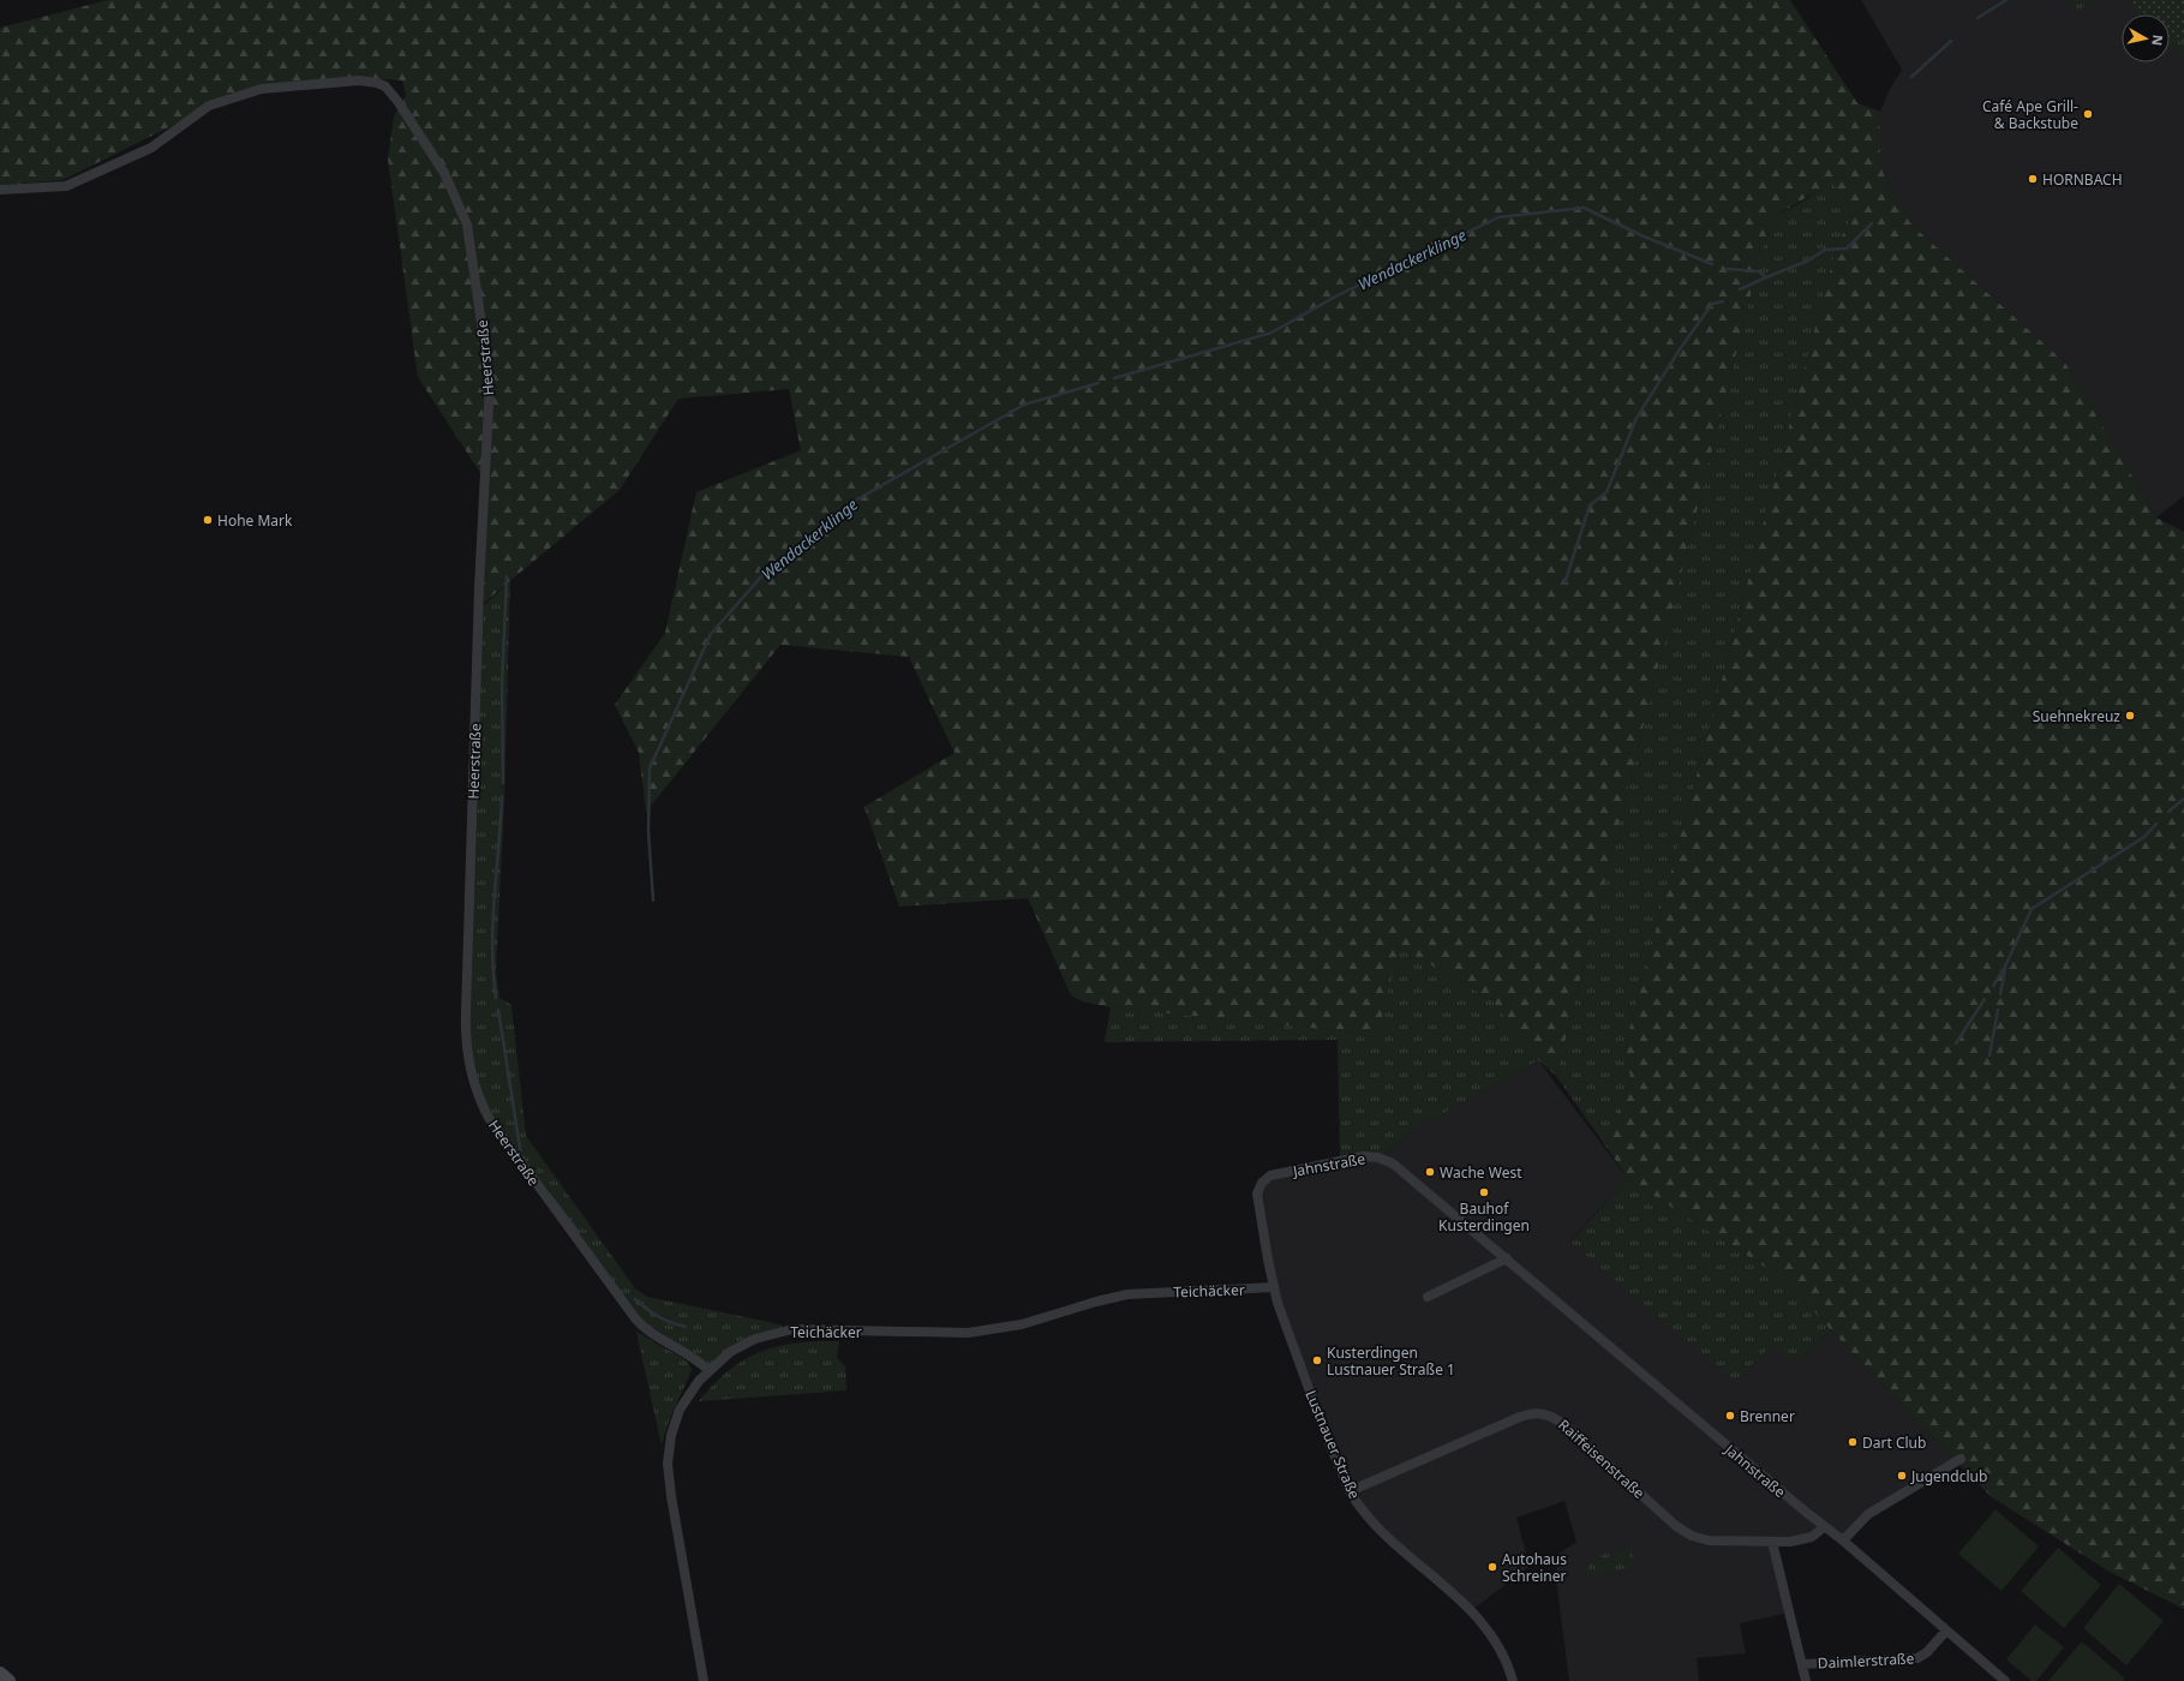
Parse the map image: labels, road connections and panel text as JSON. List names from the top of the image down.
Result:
{
  "streets": {
    "street": [
      "Heerstraße",
      "Jahnstraße",
      "Teichäcker",
      "Lustnauer Straße",
      "Raiffeisenstraße",
      "Daimlerstraße"
    ]
  },
  "crossings": [
    ["Heerstraße", "Teichäcker"],
    ["Jahnstraße", "Lustnauer Straße"],
    ["Jahnstraße", "Raiffeisenstraße"],
    ["Jahnstraße", "Daimlerstraße"],
    ["Teichäcker", "Lustnauer Straße"],
    ["Lustnauer Straße", "Raiffeisenstraße"]
  ],
  "water": ["Wendackerklinge"],
  "places": [
    "Café Ape Grill- & Backstube",
    "HORNBACH",
    "Hohe Mark",
    "Suehnekreuz",
    "Wache West",
    "Bauhof Kusterdingen",
    "Kusterdingen Lustnauer Straße 1",
    "Brenner",
    "Dart Club",
    "Jugendclub",
    "Autohaus Schreiner"
  ],
  "north": "right"
}
